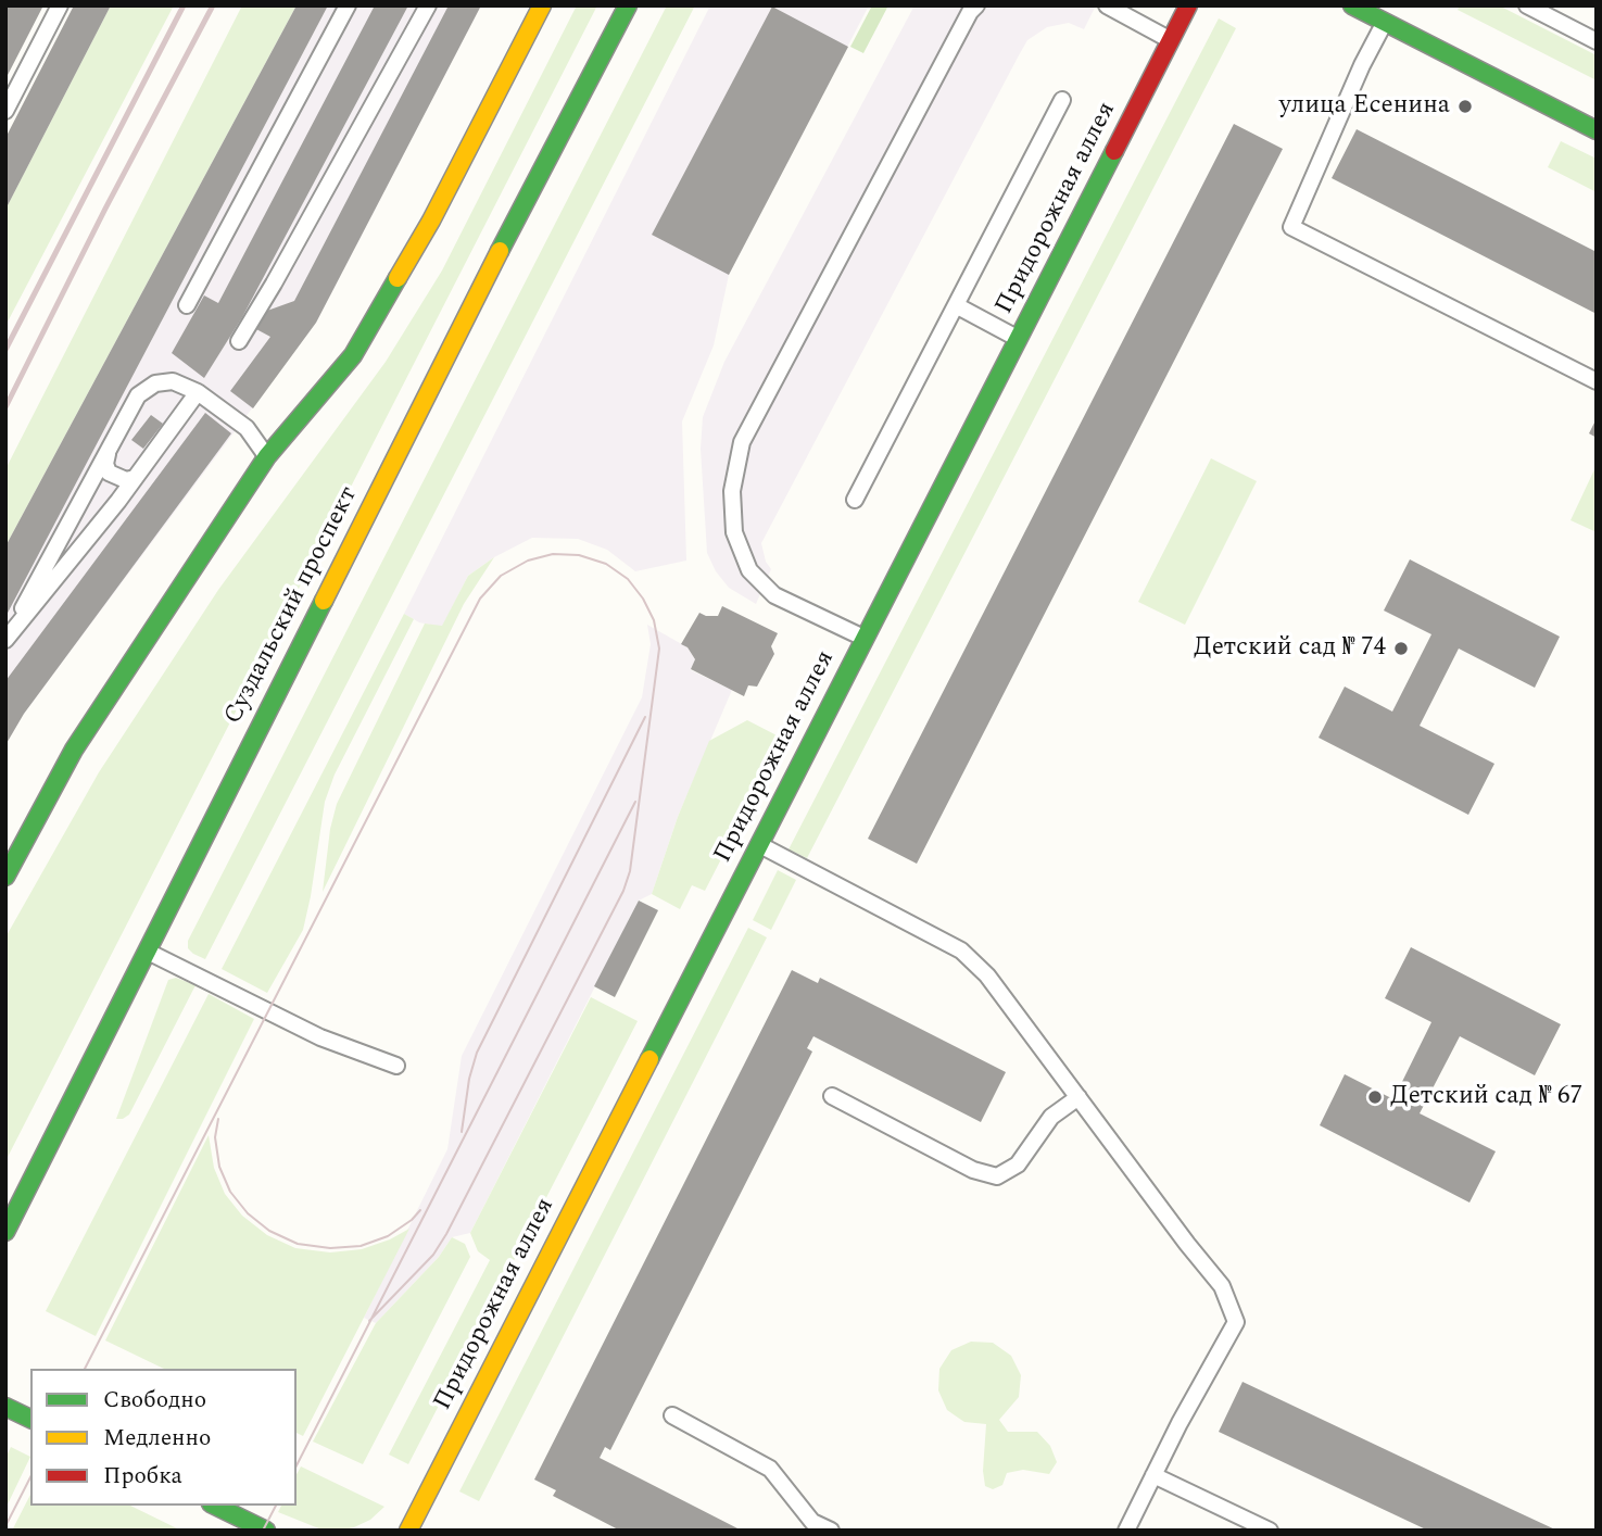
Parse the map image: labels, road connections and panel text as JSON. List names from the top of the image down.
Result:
{
  "streets": {
    "main road": ["Придорожная аллея", "Суздальский проспект"]
  },
  "places": ["улица Есенина", "Детский сад № 74", "Детский сад № 67"],
  "legend": ["Свободно", "Медленно", "Пробка"]
}
